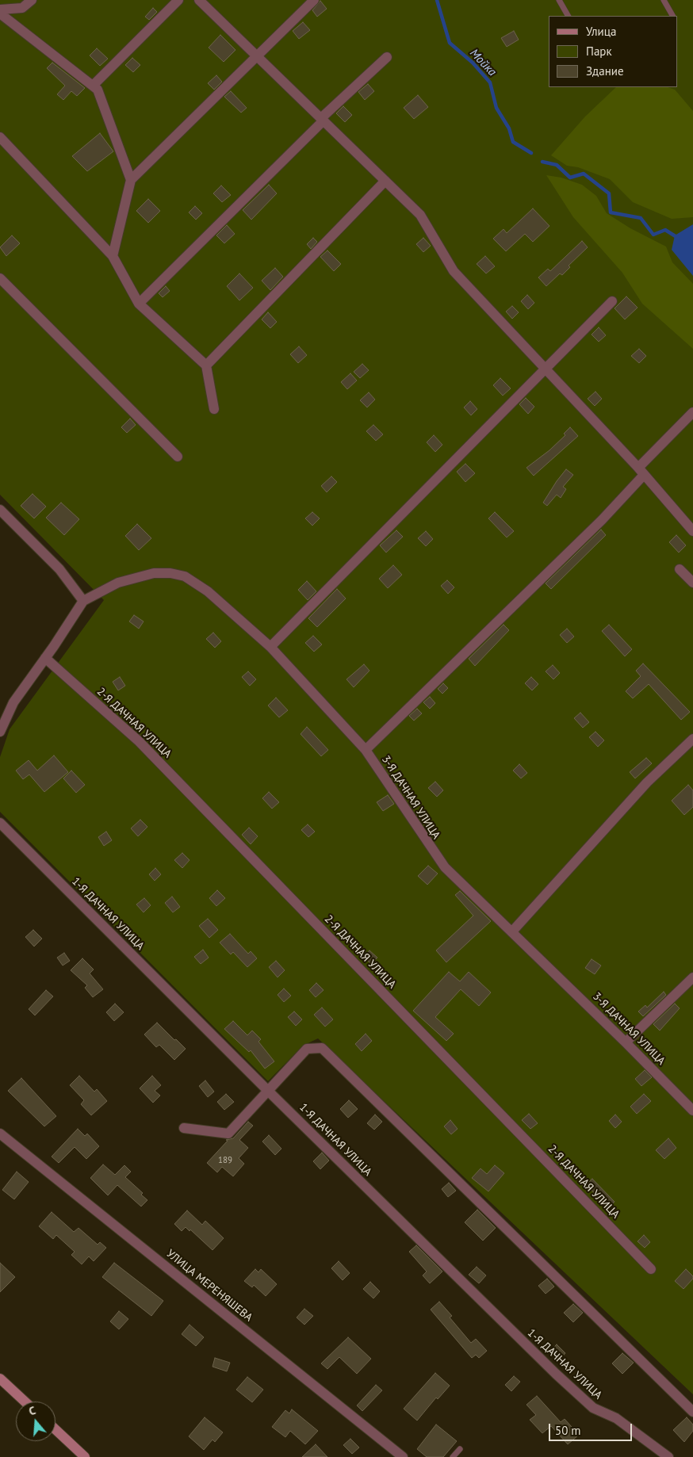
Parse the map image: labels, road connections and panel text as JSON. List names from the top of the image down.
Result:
{
  "streets": {
    "street": [
      "2-Я ДАЧНАЯ УЛИЦА",
      "3-Я ДАЧНАЯ УЛИЦА",
      "1-Я ДАЧНАЯ УЛИЦА",
      "УЛИЦА МЕРЕНЯШЕВА"
    ]
  },
  "water": ["Мойка"],
  "house_numbers": ["189"],
  "legend": ["Улица", "Парк", "Здание"],
  "scale_bar": "50 m",
  "north": "top"
}
